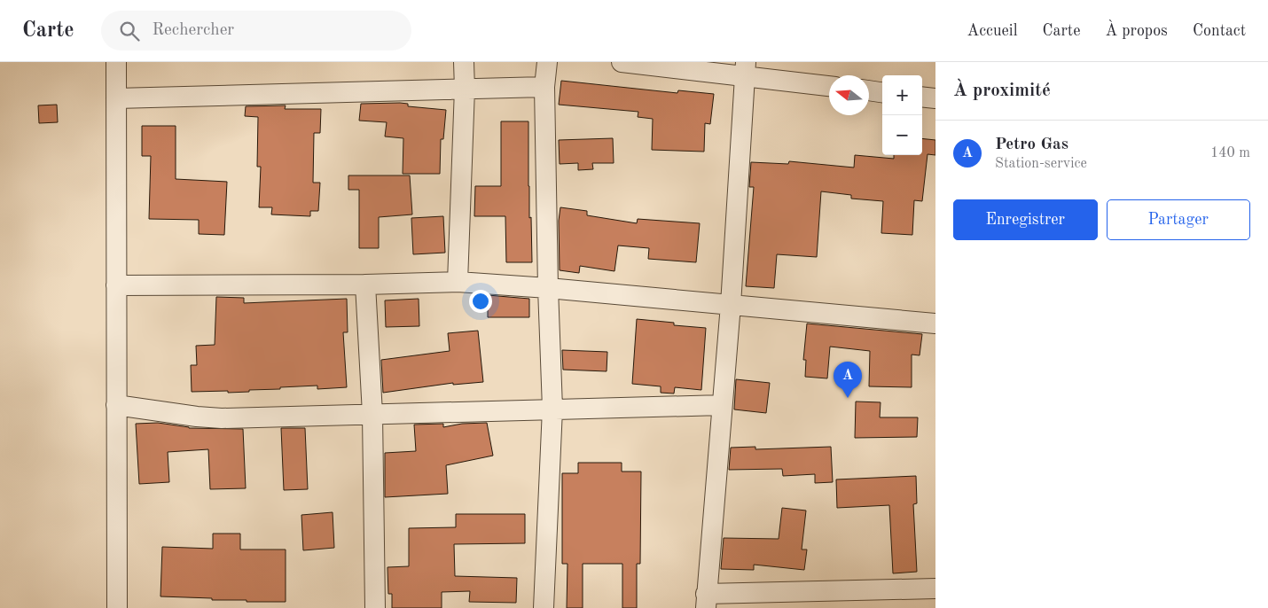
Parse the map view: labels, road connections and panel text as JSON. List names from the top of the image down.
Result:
{
  "north": "left",
  "page": {
    "header": "Carte",
    "search": "Rechercher",
    "nav": [
      "Accueil",
      "Carte",
      "À propos",
      "Contact"
    ],
    "heading": "À proximité",
    "map_buttons": ["+", "−"],
    "list": [
      {
        "mark": "A",
        "name": "Petro Gas",
        "note": "Station-service",
        "value": "140 m"
      }
    ],
    "buttons": ["Enregistrer", "Partager"],
    "pins": "A"
  }
}
